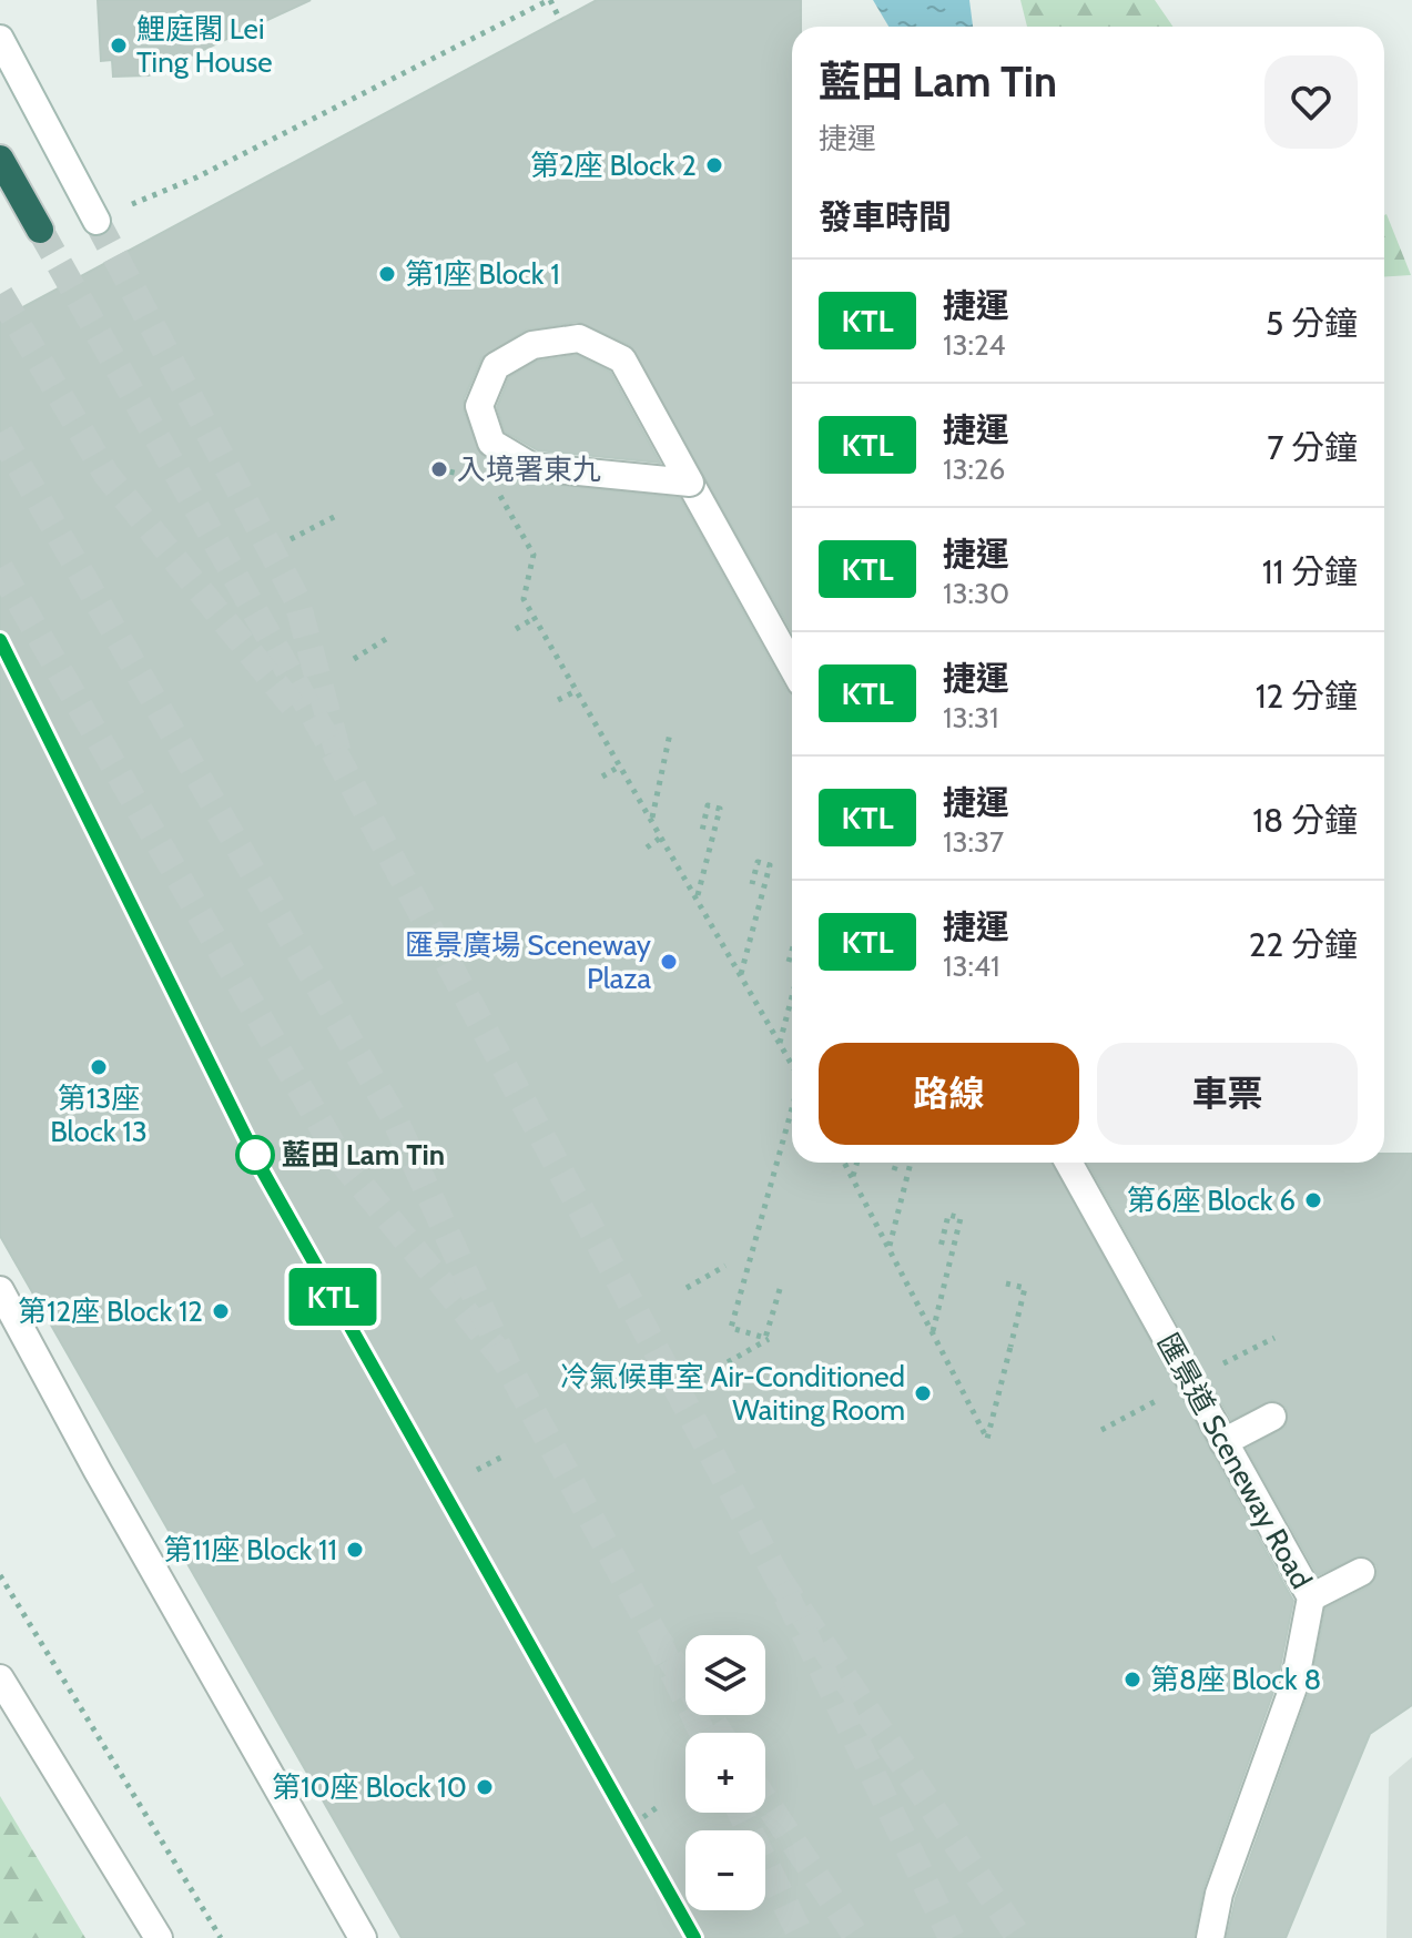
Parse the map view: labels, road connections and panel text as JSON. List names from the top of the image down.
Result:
{
  "streets": {
    "street": ["匯景道 Sceneway Road"]
  },
  "places": [
    "鯉庭閣 Lei Ting House",
    "第2座 Block 2",
    "第1座 Block 1",
    "入境署東九",
    "匯景廣場 Sceneway Plaza",
    "第13座 Block 13",
    "藍田 Lam Tin",
    "第6座 Block 6",
    "第12座 Block 12",
    "冷氣候車室 Air-Conditioned Waiting Room",
    "第11座 Block 11",
    "第8座 Block 8",
    "第10座 Block 10"
  ],
  "lines": ["metro line KTL"],
  "page": {
    "on_map": "KTL",
    "heading": [
      ["藍田 Lam Tin", "捷運"],
      "發車時間"
    ],
    "list": [
      {
        "mark": "KTL",
        "name": "捷運",
        "note": "13:24",
        "value": "5 分鐘"
      },
      {
        "mark": "KTL",
        "name": "捷運",
        "note": "13:26",
        "value": "7 分鐘"
      },
      {
        "mark": "KTL",
        "name": "捷運",
        "note": "13:30",
        "value": "11 分鐘"
      },
      {
        "mark": "KTL",
        "name": "捷運",
        "note": "13:31",
        "value": "12 分鐘"
      },
      {
        "mark": "KTL",
        "name": "捷運",
        "note": "13:37",
        "value": "18 分鐘"
      },
      {
        "mark": "KTL",
        "name": "捷運",
        "note": "13:41",
        "value": "22 分鐘"
      }
    ],
    "buttons": ["路線", "車票"],
    "map_buttons": ["+", "−"]
  }
}
